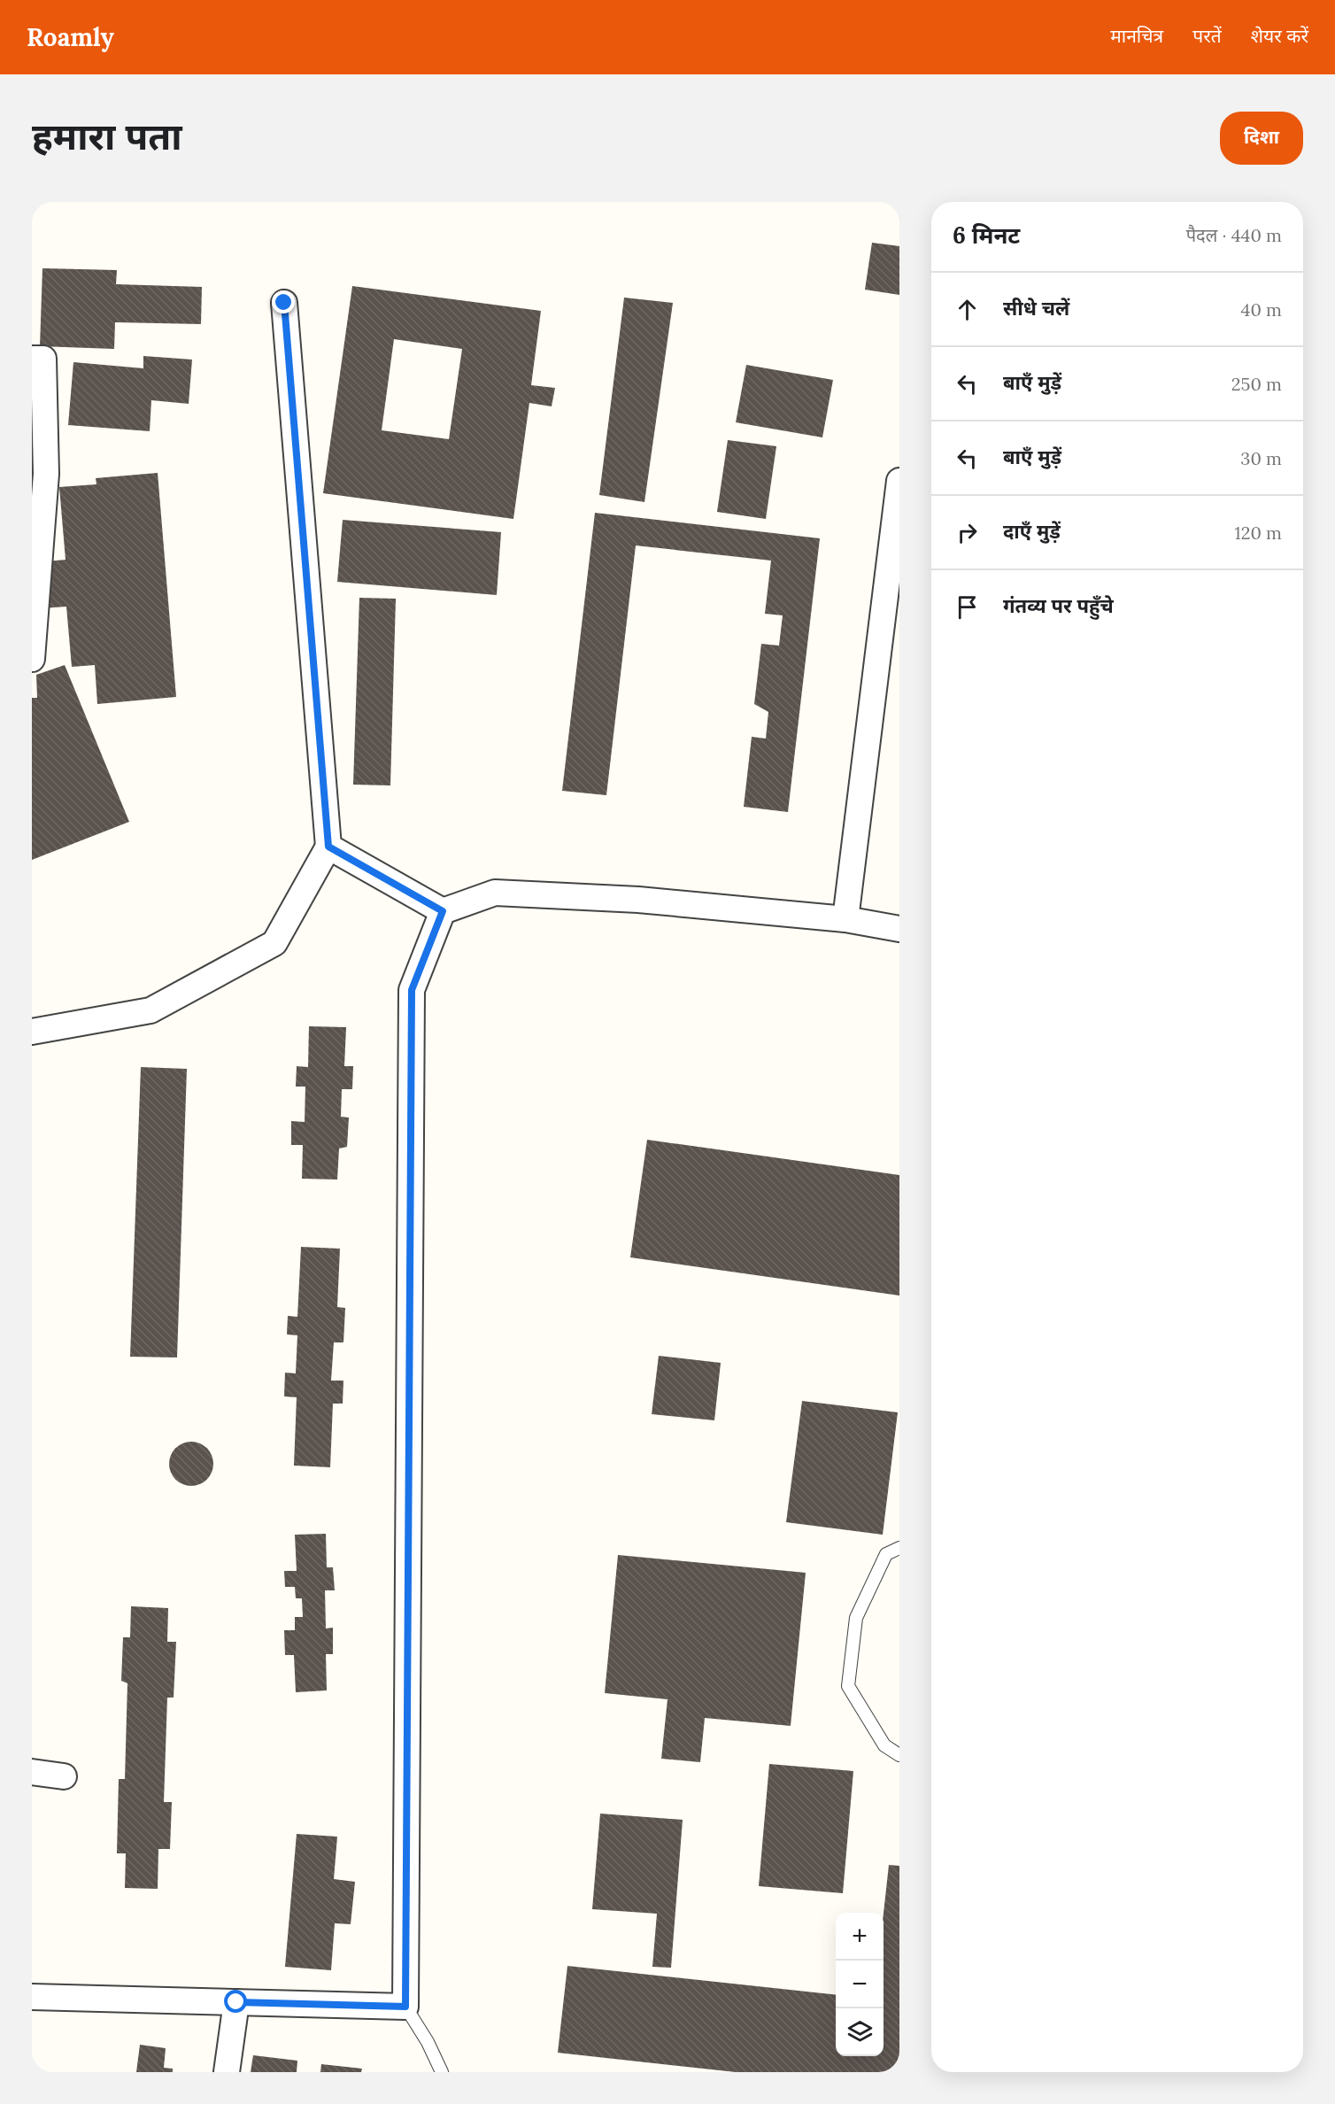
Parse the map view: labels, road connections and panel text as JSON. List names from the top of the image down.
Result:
{
  "page": {
    "header": "Roamly",
    "nav": ["मानचित्र", "परतें", "शेयर करें"],
    "buttons": "दिशा",
    "title": "हमारा पता",
    "heading": ["6 मिनट", "पैदल · 440 m"],
    "list": [
      ["सीधे चलें", "40 m"],
      ["बाएँ मुड़ें", "250 m"],
      ["बाएँ मुड़ें", "30 m"],
      ["दाएँ मुड़ें", "120 m"],
      "गंतव्य पर पहुँचे"
    ],
    "map_buttons": ["+", "−"]
  }
}
